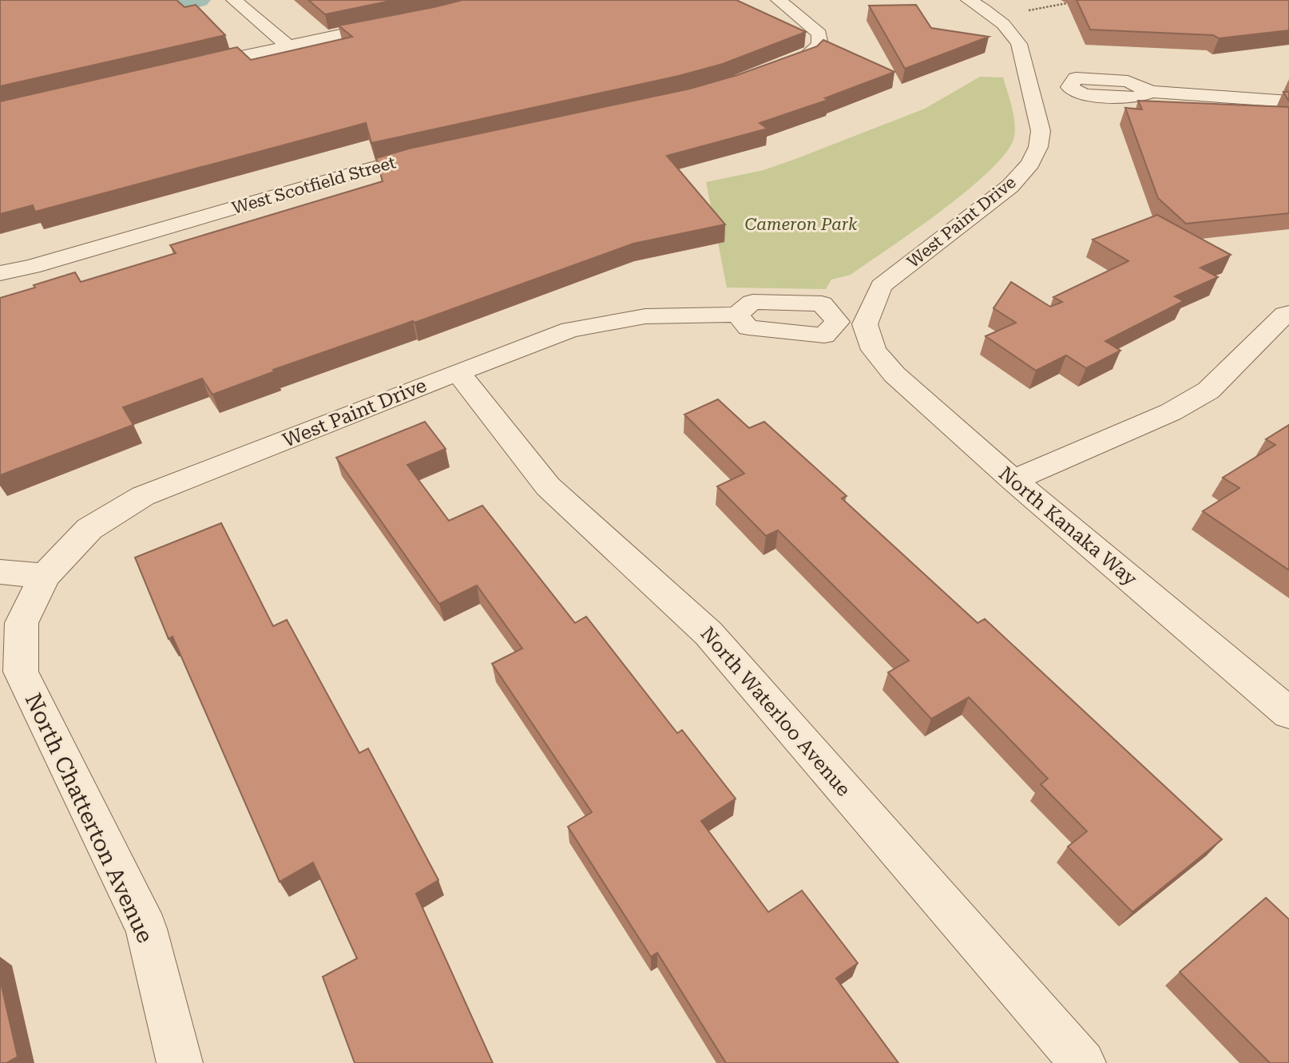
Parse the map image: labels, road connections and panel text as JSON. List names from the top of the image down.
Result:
{
  "streets": {
    "street": [
      "West Scotfield Street",
      "West Paint Drive",
      "North Kanaka Way",
      "North Waterloo Avenue",
      "North Chatterton Avenue"
    ]
  },
  "crossings": [
    ["West Paint Drive", "North Kanaka Way"],
    ["West Paint Drive", "North Waterloo Avenue"],
    ["West Paint Drive", "North Chatterton Avenue"]
  ],
  "parks": ["Cameron Park"]
}
